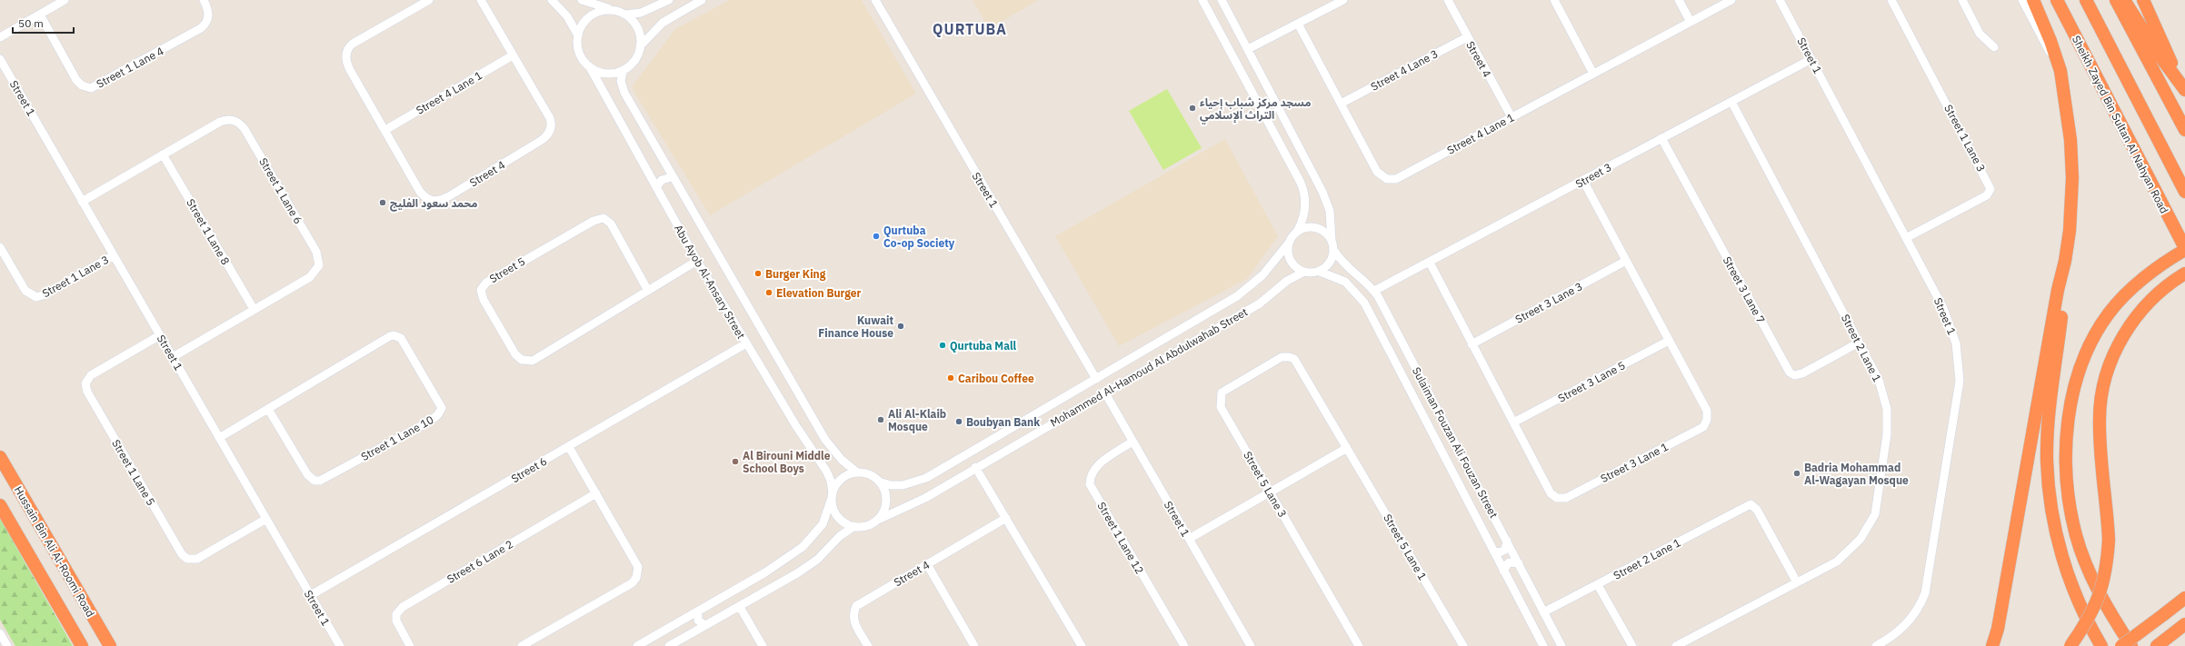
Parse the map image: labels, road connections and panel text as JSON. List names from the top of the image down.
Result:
{
  "streets": {
    "highway": ["Sheikh Zayed Bin Sultan Al Nahyan Road", "Hussain Bin Ali Al-Roomi Road"],
    "street": [
      "Street 1",
      "Street 4",
      "Street 1 Lane 4",
      "Street 4 Lane 3",
      "Street 4 Lane 1",
      "Street 1 Lane 3",
      "Street 3",
      "Street 1 Lane 6",
      "Street 1 Lane 8",
      "Street 5",
      "Abu Ayob Al-Ansary Street",
      "Street 3 Lane 7",
      "Street 3 Lane 3",
      "Street 2 Lane 1",
      "Mohammed Al-Hamoud Al Abdulwahab Street",
      "Street 3 Lane 5",
      "Street 1 Lane 10",
      "Sulaiman Fouzan Ali Fouzan Street",
      "Street 3 Lane 1",
      "Street 6",
      "Street 1 Lane 5",
      "Street 5 Lane 3",
      "Street 1 Lane 12",
      "Street 5 Lane 1",
      "Street 6 Lane 2"
    ]
  },
  "crossings": [
    ["Street 1", "Street 1 Lane 3"],
    ["Street 1", "Street 3"],
    ["Street 1", "Street 1 Lane 6"],
    ["Street 1", "Mohammed Al-Hamoud Al Abdulwahab Street"],
    ["Street 1", "Street 1 Lane 10"],
    ["Street 1", "Street 6"],
    ["Street 1", "Street 1 Lane 5"],
    ["Street 1", "Street 1 Lane 12"],
    ["Street 4", "Street 4 Lane 3"],
    ["Street 4", "Street 4 Lane 1"],
    ["Street 4 Lane 3", "Street 4 Lane 1"],
    ["Street 3", "Street 3 Lane 7"],
    ["Street 3", "Street 2 Lane 1"],
    ["Street 3", "Sulaiman Fouzan Ali Fouzan Street"],
    ["Street 3", "Street 3 Lane 1"],
    ["Street 1 Lane 6", "Street 1 Lane 8"],
    ["Street 5", "Abu Ayob Al-Ansary Street"],
    ["Abu Ayob Al-Ansary Street", "Mohammed Al-Hamoud Al Abdulwahab Street"],
    ["Abu Ayob Al-Ansary Street", "Street 6"],
    ["Street 3 Lane 7", "Street 2 Lane 1"],
    ["Street 3 Lane 3", "Street 3 Lane 1"],
    ["Street 2 Lane 1", "Sulaiman Fouzan Ali Fouzan Street"],
    ["Mohammed Al-Hamoud Al Abdulwahab Street", "Sulaiman Fouzan Ali Fouzan Street"],
    ["Street 3 Lane 5", "Street 3 Lane 1"],
    ["Street 5 Lane 3", "Street 5 Lane 1"]
  ],
  "districts": ["QURTUBA"],
  "places": [
    "مسجد مركز شباب إحياء التراث الإسلامي",
    "محمد سعود الفليج",
    "Qurtuba Co-op Society",
    "Burger King",
    "Elevation Burger",
    "Kuwait Finance House",
    "Qurtuba Mall",
    "Caribou Coffee",
    "Ali Al-Klaib Mosque",
    "Boubyan Bank",
    "Al Birouni Middle School Boys",
    "Badria Mohammad Al-Wagayan Mosque"
  ],
  "scale_bar": "50 m"
}
